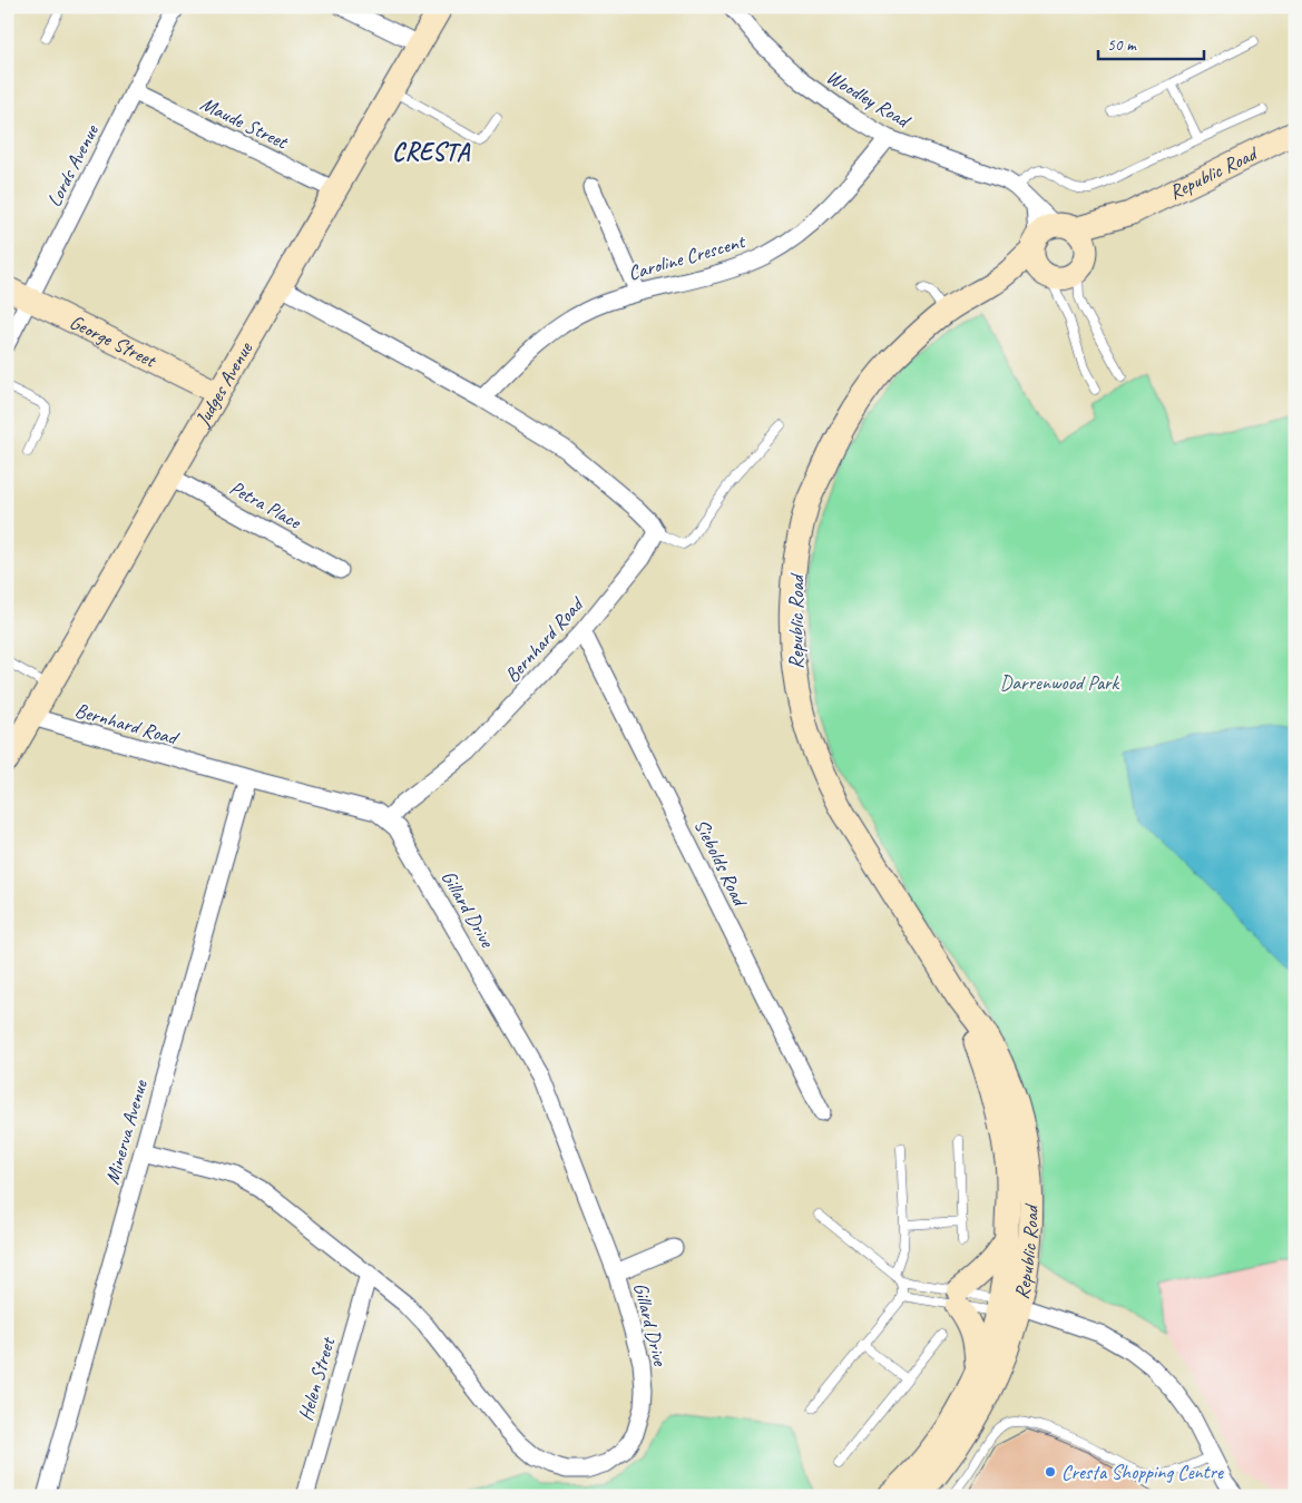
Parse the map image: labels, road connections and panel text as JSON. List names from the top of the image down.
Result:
{
  "streets": {
    "main road": ["Republic Road", "George Street", "Judges Avenue"],
    "street": [
      "Woodley Road",
      "Maude Street",
      "Lords Avenue",
      "Caroline Crescent",
      "Petra Place",
      "Bernhard Road",
      "Siebolds Road",
      "Gillard Drive",
      "Minerva Avenue",
      "Helen Street"
    ]
  },
  "crossings": [
    ["Woodley Road", "Republic Road"],
    ["Woodley Road", "Caroline Crescent"],
    ["Maude Street", "Lords Avenue"],
    ["Maude Street", "Judges Avenue"],
    ["Lords Avenue", "George Street"],
    ["George Street", "Judges Avenue"],
    ["Judges Avenue", "Petra Place"],
    ["Judges Avenue", "Bernhard Road"],
    ["Bernhard Road", "Siebolds Road"],
    ["Bernhard Road", "Gillard Drive"],
    ["Bernhard Road", "Minerva Avenue"],
    ["Gillard Drive", "Minerva Avenue"],
    ["Gillard Drive", "Helen Street"]
  ],
  "districts": ["CRESTA"],
  "parks": ["Darrenwood Park"],
  "places": ["Cresta Shopping Centre"],
  "scale_bar": "50 m"
}
